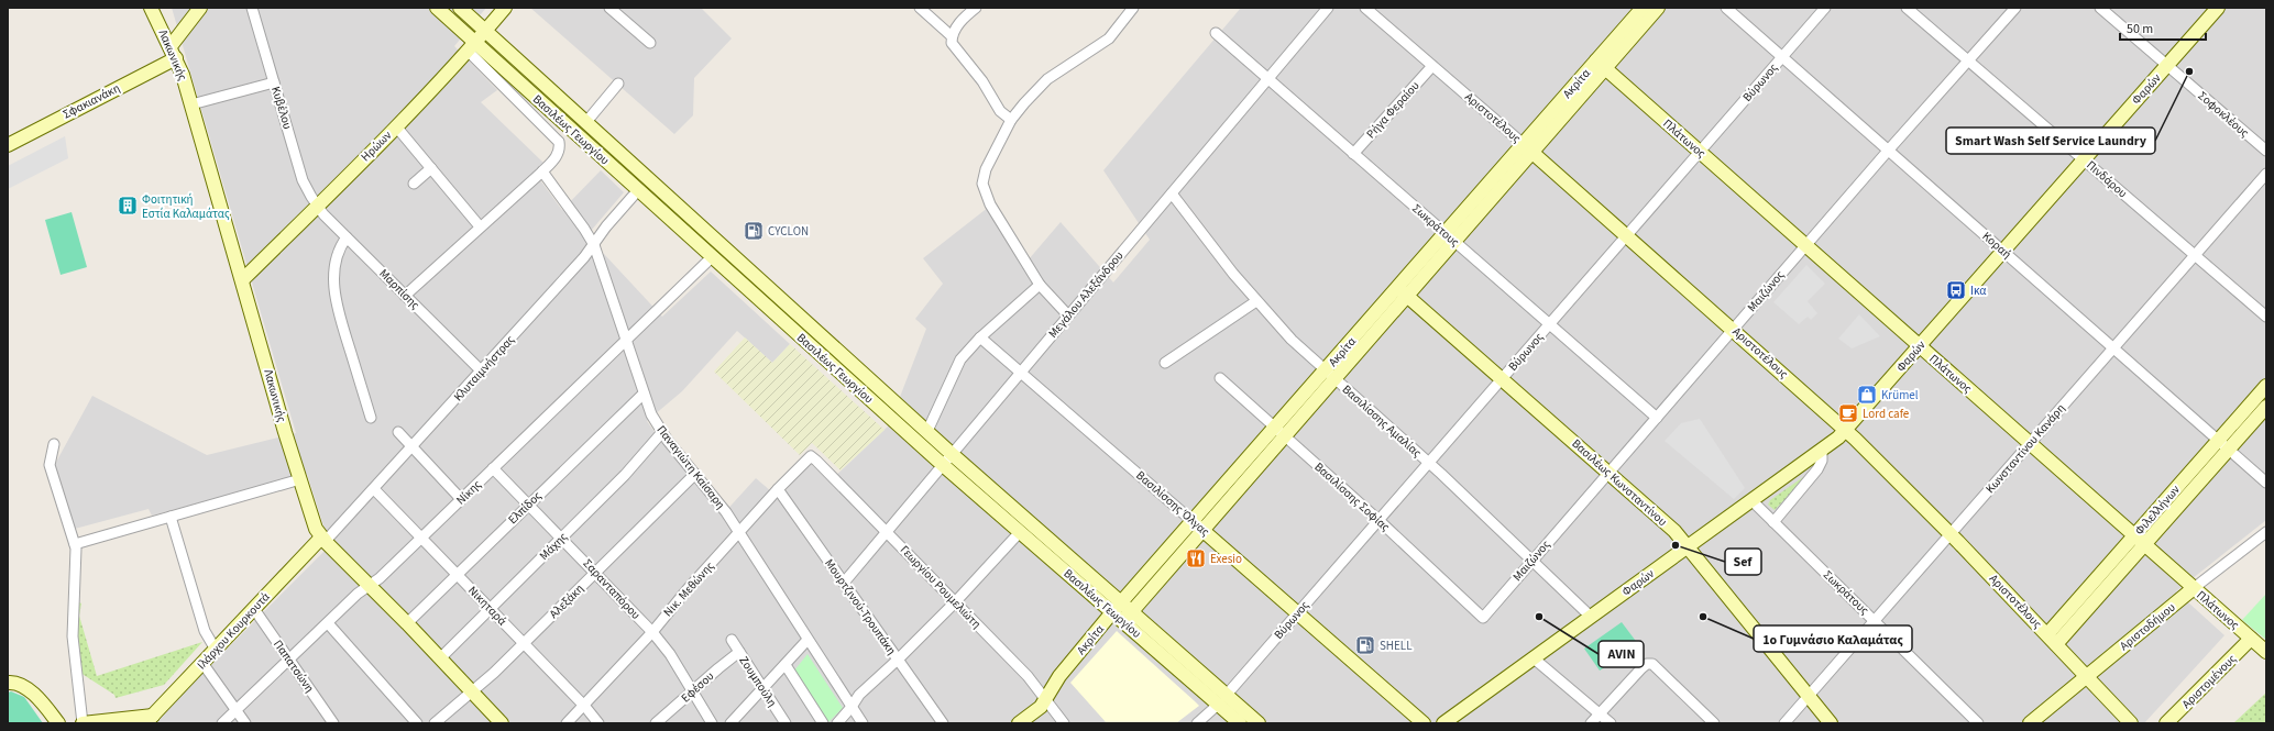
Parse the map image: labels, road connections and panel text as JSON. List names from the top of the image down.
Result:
{
  "streets": {
    "main road": [
      "Λακωνικής",
      "Ακρίτα",
      "Φαρών",
      "Σφακιανάκη",
      "Αριστοτέλους",
      "Βασιλέως Γεωργίου",
      "Πλάτωνος",
      "Ηρώων",
      "Βασιλέως Κωνσταντίνου",
      "Βασιλίσσης Όλγας",
      "Φιλελλήνων",
      "Αριστοδήμου",
      "Ιλάρχου Κουρκουτά",
      "Αριστομένους"
    ],
    "street": [
      "Βύρωνος",
      "Κυβέλου",
      "Ρήγα Φεραίου",
      "Σοφοκλέους",
      "Πινδάρου",
      "Σωκράτους",
      "Κοραή",
      "Μαρπίσης",
      "Μαιζώνος",
      "Μεγάλου Αλεξάνδρου",
      "Κλυταιμνήστρας",
      "Βασιλίσσης Αμαλίας",
      "Κωνσταντίνου Κανάρη",
      "Παναγιώτη Καίσαρη",
      "Νίκης",
      "Βασιλίσσης Σοφίας",
      "Ελπίδος",
      "Μάχης",
      "Γεωργίου Ρουμελιώτη",
      "Σαρανταπόρου",
      "Νικ. Μεθώνης",
      "Αλεξάκη",
      "Νικηταρά",
      "Μουρτζινού-Τρουπάκη",
      "Παπατσώνη",
      "Ζουμπούλη",
      "Εφέσου"
    ]
  },
  "crossings": [
    ["Λακωνικής", "Σφακιανάκη"],
    ["Λακωνικής", "Ηρώων"],
    ["Λακωνικής", "Κλυταιμνήστρας"],
    ["Λακωνικής", "Νίκης"],
    ["Λακωνικής", "Ελπίδος"],
    ["Λακωνικής", "Μάχης"],
    ["Λακωνικής", "Αλεξάκη"],
    ["Λακωνικής", "Ιλάρχου Κουρκουτά"],
    ["Βύρωνος", "Αριστοτέλους"],
    ["Βύρωνος", "Βασιλέως Γεωργίου"],
    ["Βύρωνος", "Πλάτωνος"],
    ["Βύρωνος", "Σωκράτους"],
    ["Βύρωνος", "Κοραή"],
    ["Βύρωνος", "Βασιλίσσης Αμαλίας"],
    ["Βύρωνος", "Βασιλέως Κωνσταντίνου"],
    ["Βύρωνος", "Βασιλίσσης Σοφίας"],
    ["Βύρωνος", "Βασιλίσσης Όλγας"],
    ["Ακρίτα", "Αριστοτέλους"],
    ["Ακρίτα", "Βασιλέως Γεωργίου"],
    ["Ακρίτα", "Πλάτωνος"],
    ["Ακρίτα", "Σωκράτους"],
    ["Ακρίτα", "Βασιλίσσης Αμαλίας"],
    ["Ακρίτα", "Βασιλέως Κωνσταντίνου"],
    ["Ακρίτα", "Βασιλίσσης Σοφίας"],
    ["Ακρίτα", "Βασιλίσσης Όλγας"],
    ["Ακρίτα", "Γεωργίου Ρουμελιώτη"],
    ["Φαρών", "Σοφοκλέους"],
    ["Φαρών", "Αριστοτέλους"],
    ["Φαρών", "Πλάτωνος"],
    ["Φαρών", "Πινδάρου"],
    ["Φαρών", "Σωκράτους"],
    ["Φαρών", "Κοραή"],
    ["Φαρών", "Βασιλίσσης Αμαλίας"],
    ["Φαρών", "Βασιλέως Κωνσταντίνου"],
    ["Κυβέλου", "Ηρώων"],
    ["Κυβέλου", "Μαρπίσης"],
    ["Ρήγα Φεραίου", "Αριστοτέλους"],
    ["Ρήγα Φεραίου", "Σωκράτους"],
    ["Αριστοτέλους", "Μαιζώνος"],
    ["Αριστοτέλους", "Κωνσταντίνου Κανάρη"],
    ["Αριστοτέλους", "Φιλελλήνων"],
    ["Αριστοτέλους", "Αριστοδήμου"],
    ["Βασιλέως Γεωργίου", "Ηρώων"],
    ["Βασιλέως Γεωργίου", "Μεγάλου Αλεξάνδρου"],
    ["Βασιλέως Γεωργίου", "Κλυταιμνήστρας"],
    ["Βασιλέως Γεωργίου", "Νίκης"],
    ["Πλάτωνος", "Μαιζώνος"],
    ["Πλάτωνος", "Κωνσταντίνου Κανάρη"],
    ["Πλάτωνος", "Φιλελλήνων"],
    ["Πλάτωνος", "Αριστοδήμου"],
    ["Πλάτωνος", "Αριστομένους"],
    ["Ηρώων", "Μαρπίσης"],
    ["Πινδάρου", "Μαιζώνος"],
    ["Πινδάρου", "Κωνσταντίνου Κανάρη"],
    ["Σωκράτους", "Μαιζώνος"],
    ["Σωκράτους", "Μεγάλου Αλεξάνδρου"],
    ["Σωκράτους", "Κωνσταντίνου Κανάρη"],
    ["Κοραή", "Μαιζώνος"],
    ["Κοραή", "Κωνσταντίνου Κανάρη"],
    ["Κοραή", "Φιλελλήνων"],
    ["Μαρπίσης", "Κλυταιμνήστρας"],
    ["Μαιζώνος", "Βασιλίσσης Αμαλίας"],
    ["Μαιζώνος", "Βασιλέως Κωνσταντίνου"],
    ["Μαιζώνος", "Βασιλίσσης Σοφίας"],
    ["Μεγάλου Αλεξάνδρου", "Βασιλίσσης Αμαλίας"],
    ["Μεγάλου Αλεξάνδρου", "Βασιλίσσης Όλγας"],
    ["Μεγάλου Αλεξάνδρου", "Γεωργίου Ρουμελιώτη"],
    ["Μεγάλου Αλεξάνδρου", "Μουρτζινού-Τρουπάκη"],
    ["Κλυταιμνήστρας", "Παναγιώτη Καίσαρη"],
    ["Κλυταιμνήστρας", "Νικηταρά"],
    ["Κλυταιμνήστρας", "Ιλάρχου Κουρκουτά"],
    ["Κωνσταντίνου Κανάρη", "Βασιλέως Κωνσταντίνου"],
    ["Παναγιώτη Καίσαρη", "Νίκης"],
    ["Παναγιώτη Καίσαρη", "Ελπίδος"],
    ["Παναγιώτη Καίσαρη", "Μάχης"],
    ["Παναγιώτη Καίσαρη", "Νικ. Μεθώνης"],
    ["Παναγιώτη Καίσαρη", "Αλεξάκη"],
    ["Νίκης", "Σαρανταπόρου"],
    ["Νίκης", "Νικηταρά"],
    ["Νίκης", "Παπατσώνη"],
    ["Ελπίδος", "Σαρανταπόρου"],
    ["Ελπίδος", "Νικηταρά"],
    ["Μάχης", "Σαρανταπόρου"],
    ["Μάχης", "Νικηταρά"],
    ["Γεωργίου Ρουμελιώτη", "Νικ. Μεθώνης"],
    ["Σαρανταπόρου", "Νικ. Μεθώνης"],
    ["Σαρανταπόρου", "Αλεξάκη"],
    ["Σαρανταπόρου", "Εφέσου"],
    ["Νικ. Μεθώνης", "Νικηταρά"],
    ["Νικ. Μεθώνης", "Μουρτζινού-Τρουπάκη"],
    ["Αλεξάκη", "Νικηταρά"],
    ["Ιλάρχου Κουρκουτά", "Παπατσώνη"],
    ["Ζουμπούλη", "Εφέσου"]
  ],
  "places": {
    "other": [
      "Smart Wash Self Service Laundry",
      "Sef",
      "AVIN",
      "1ο Γυμνάσιο Καλαμάτας"
    ],
    "building": ["Φοιτητική Εστία Καλαμάτας"],
    "fuel station": ["CYCLON", "SHELL"],
    "bus stop": ["Ικα"],
    "shop": ["Krümel"],
    "cafe": ["Lord cafe"],
    "restaurant": ["Exesio"]
  },
  "scale_bar": "50 m"
}
